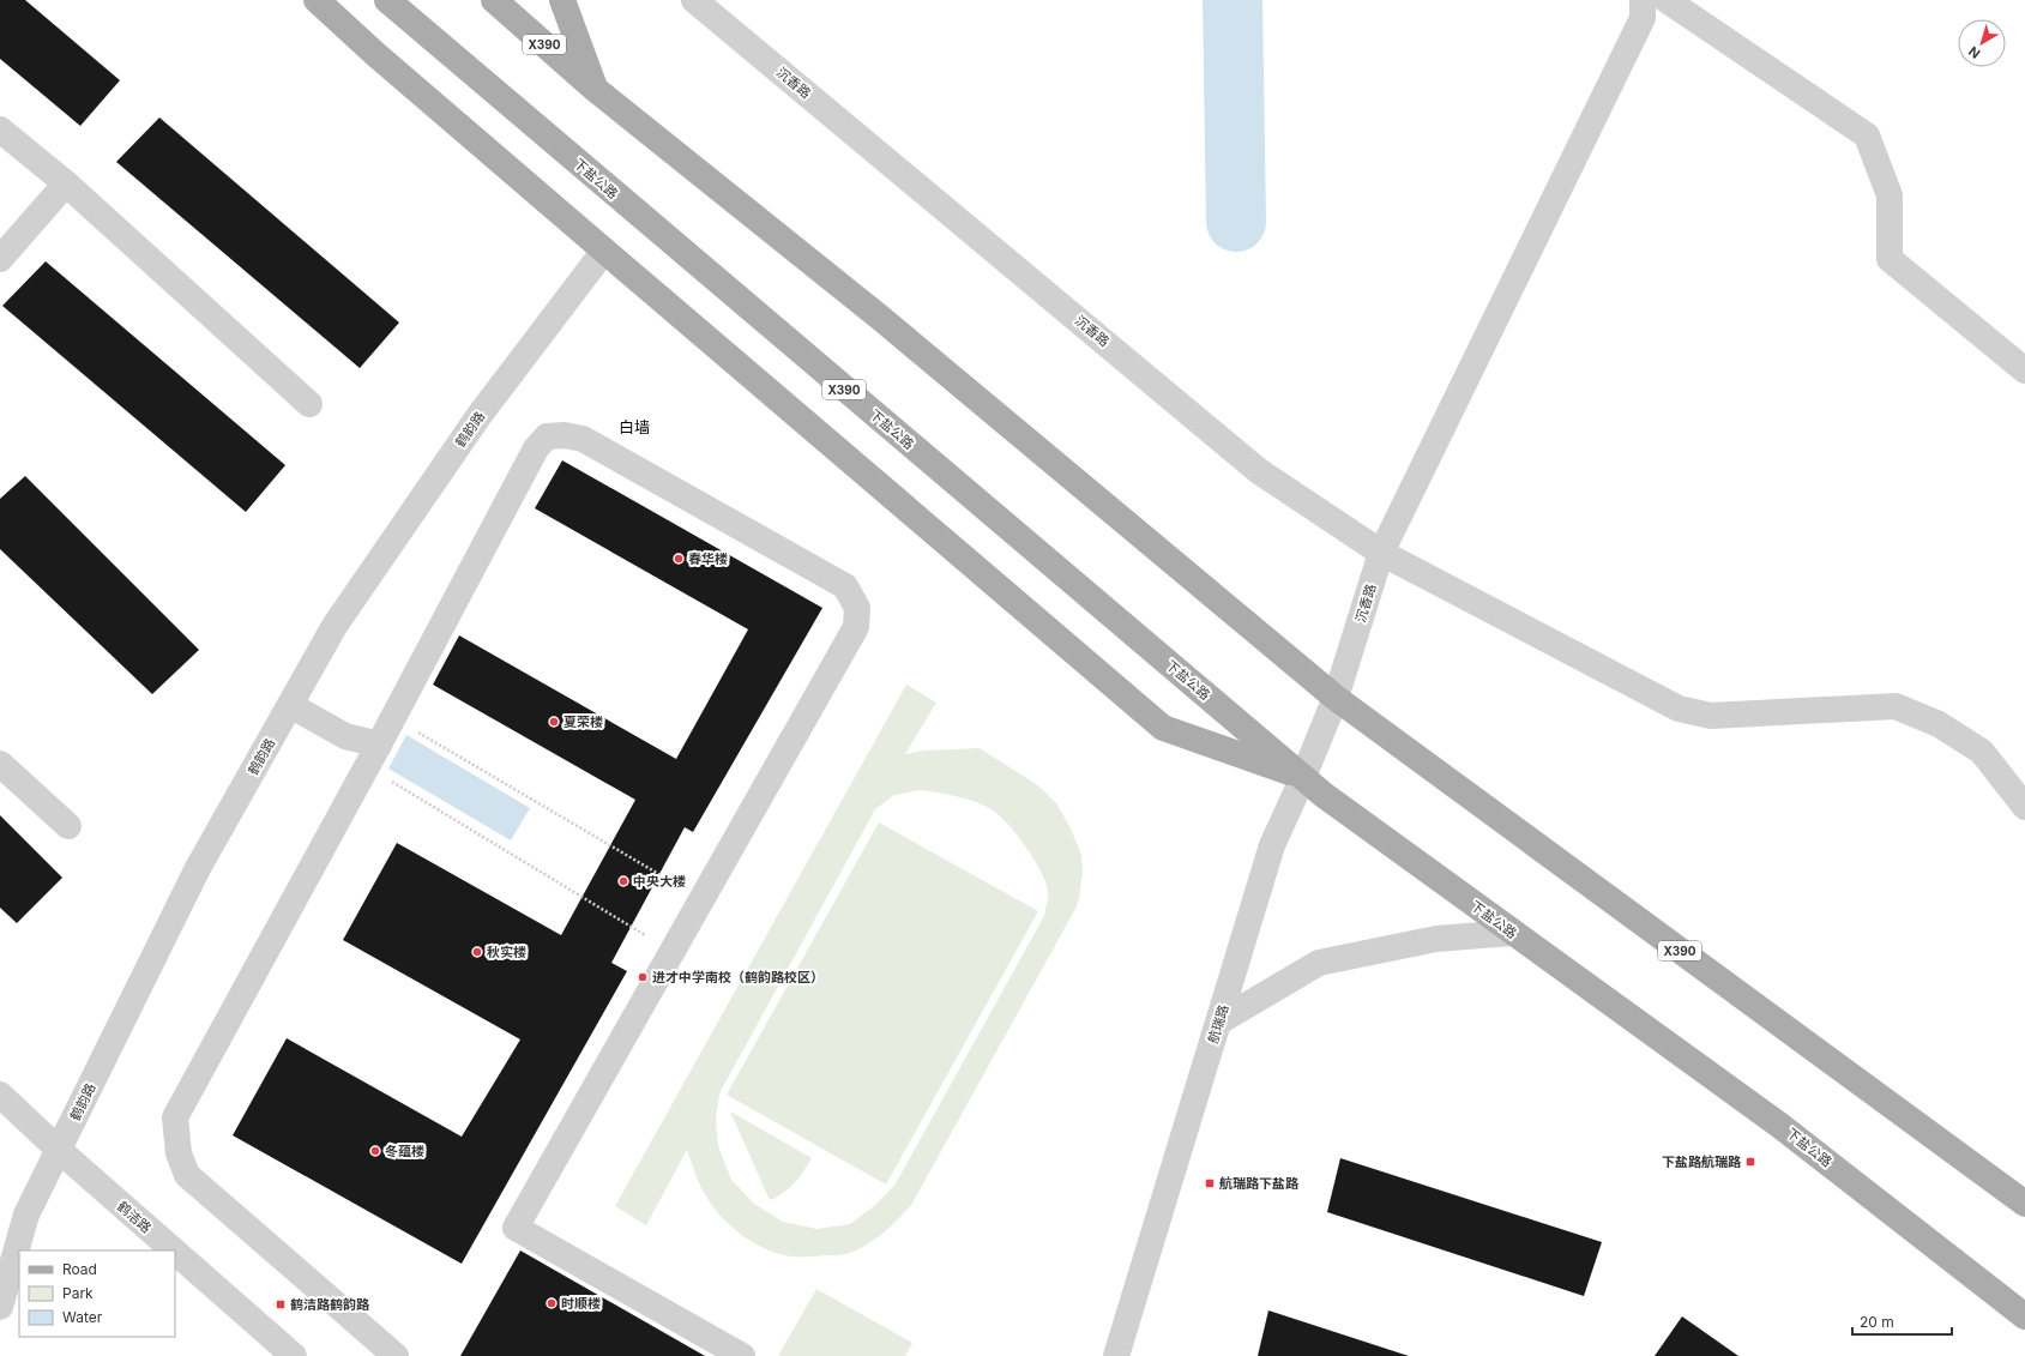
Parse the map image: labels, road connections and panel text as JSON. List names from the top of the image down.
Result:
{
  "streets": {
    "main road": ["X390", "下盐公路"],
    "street": [
      "沉香路",
      "鹤韵路",
      "航瑞路",
      "鹤洁路"
    ]
  },
  "crossings": [
    ["X390", "沉香路"],
    ["X390", "航瑞路"],
    ["沉香路", "航瑞路"],
    ["下盐公路", "航瑞路"],
    ["鹤韵路", "鹤洁路"]
  ],
  "districts": ["白墙"],
  "places": {
    "other": [
      "春华楼",
      "夏荣楼",
      "中央大楼",
      "秋实楼",
      "进才中学南校（鹤韵路校区）",
      "冬蕴楼",
      "时顺楼"
    ],
    "transit": ["下盐路航瑞路", "航瑞路下盐路", "鹤洁路鹤韵路"]
  },
  "legend": ["Road", "Park", "Water"],
  "scale_bar": "20 m",
  "north": "bottom left"
}
